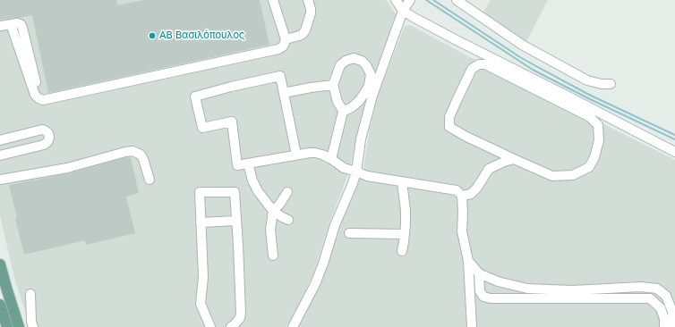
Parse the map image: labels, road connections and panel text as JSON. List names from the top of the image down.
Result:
{
  "places": ["ΑΒ Βασιλόπουλος"]
}
